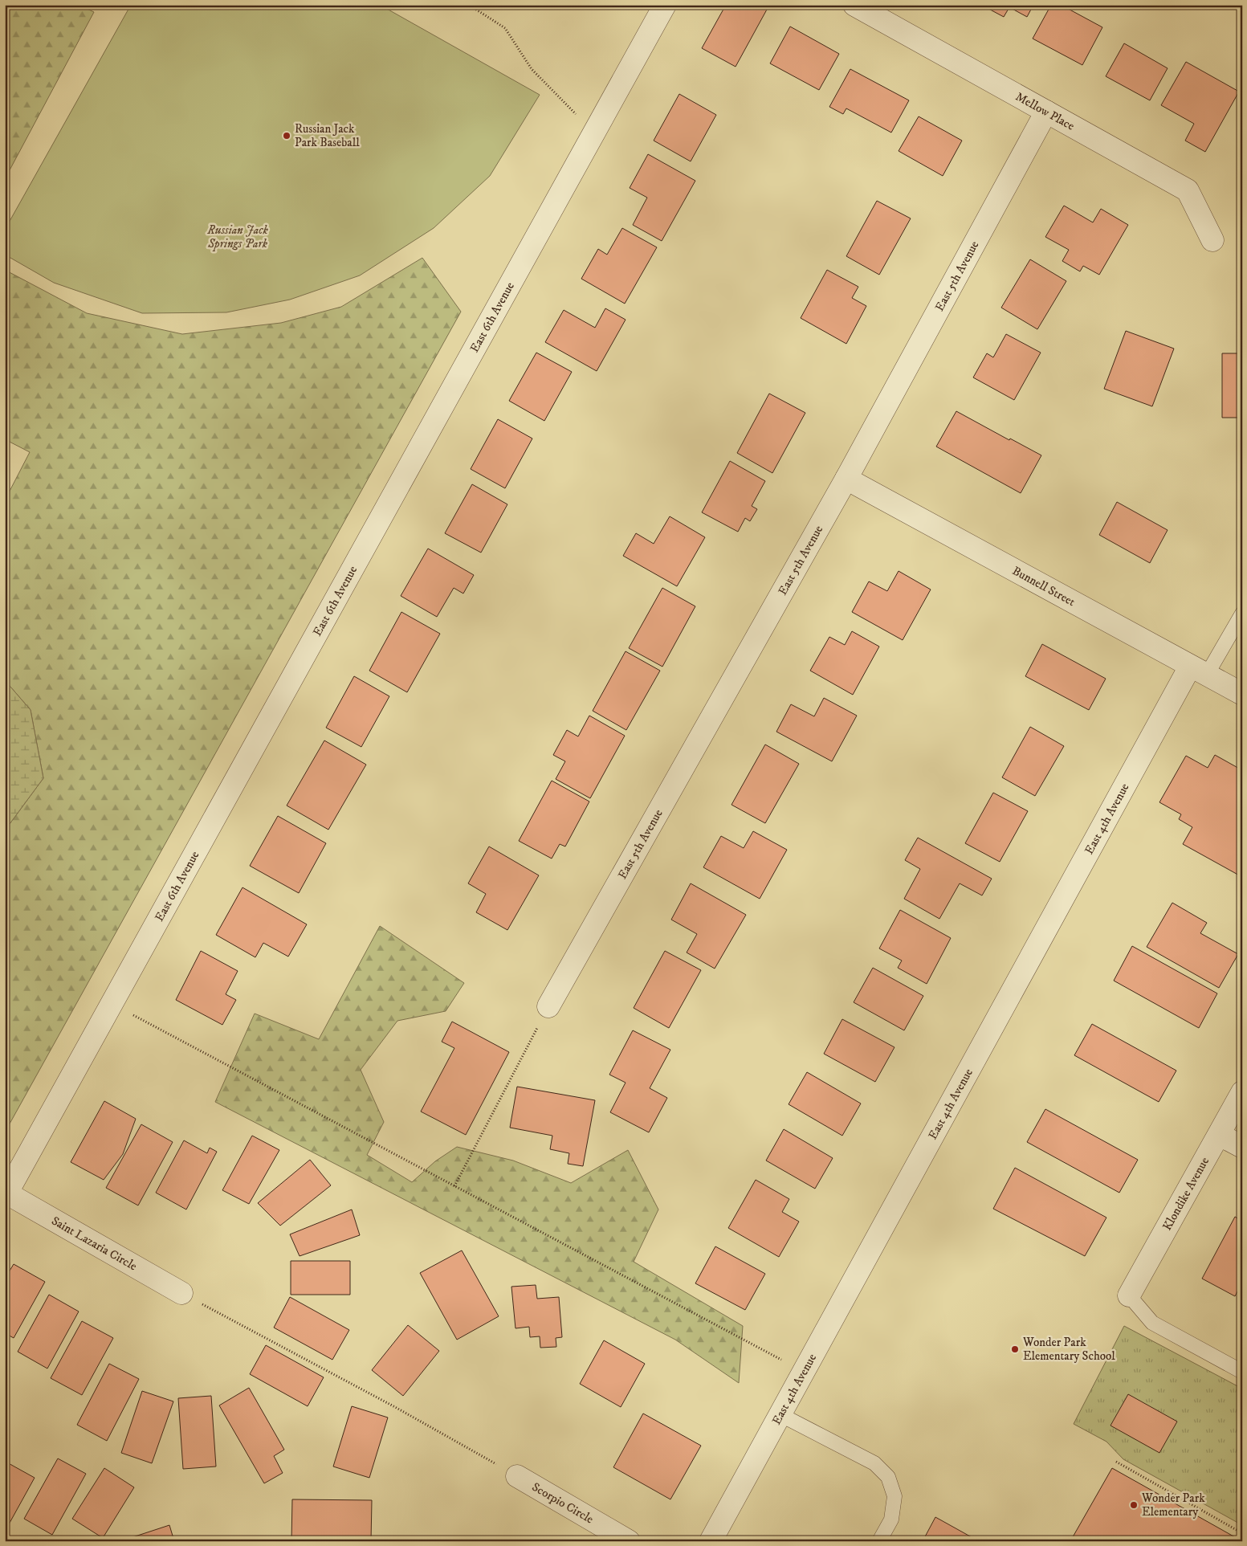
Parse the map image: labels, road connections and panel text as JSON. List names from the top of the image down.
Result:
{
  "streets": {
    "street": [
      "Mellow Place",
      "East 5th Avenue",
      "East 6th Avenue",
      "Bunnell Street",
      "East 4th Avenue",
      "Klondike Avenue",
      "Saint Lazaria Circle",
      "Scorpio Circle"
    ]
  },
  "crossings": [
    ["Mellow Place", "East 5th Avenue"],
    ["East 5th Avenue", "Bunnell Street"],
    ["East 6th Avenue", "Saint Lazaria Circle"],
    ["Bunnell Street", "East 4th Avenue"]
  ],
  "parks": ["Russian Jack Springs Park"],
  "places": ["Russian Jack Park Baseball", "Wonder Park Elementary School", "Wonder Park Elementary"]
}
